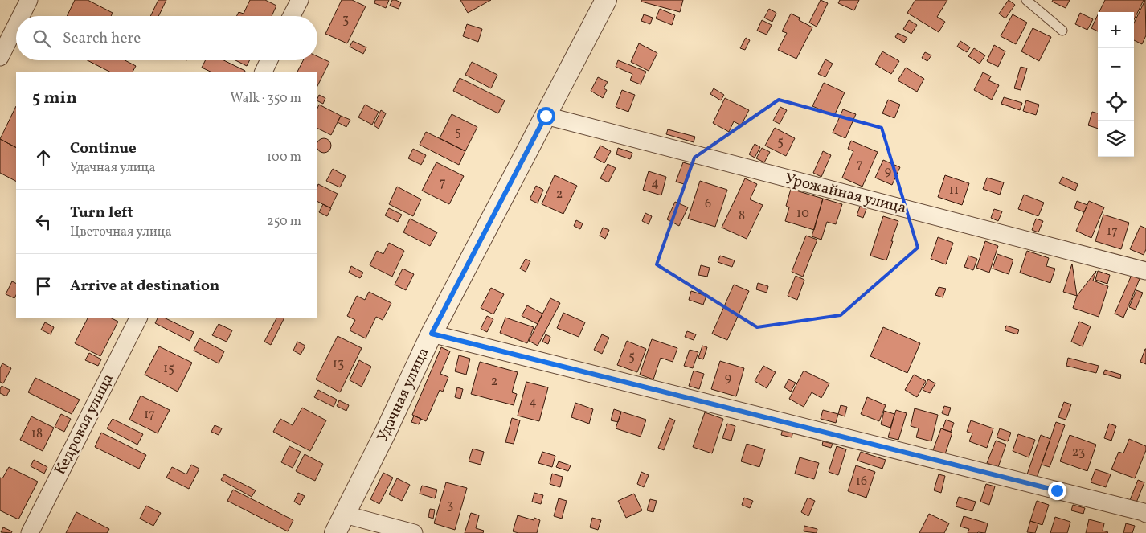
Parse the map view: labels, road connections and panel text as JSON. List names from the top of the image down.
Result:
{
  "streets": {
    "street": ["Урожайная улица", "Удачная улица", "Кедровая улица"]
  },
  "crossings": [
    ["Урожайная улица", "Удачная улица"]
  ],
  "house_numbers": [
    "3",
    "5",
    "5",
    "7",
    "9",
    "7",
    "4",
    "11",
    "2",
    "6",
    "10",
    "8",
    "17",
    "5",
    "13",
    "15",
    "9",
    "2",
    "4",
    "17",
    "18",
    "23",
    "16",
    "3"
  ],
  "page": {
    "map_buttons": ["+", "−"],
    "search": "Search here",
    "heading": ["5 min", "Walk · 350 m"],
    "list": [
      ["Continue", "Удачная улица", "100 m"],
      ["Turn left", "Цветочная улица", "250 m"],
      "Arrive at destination"
    ]
  }
}
